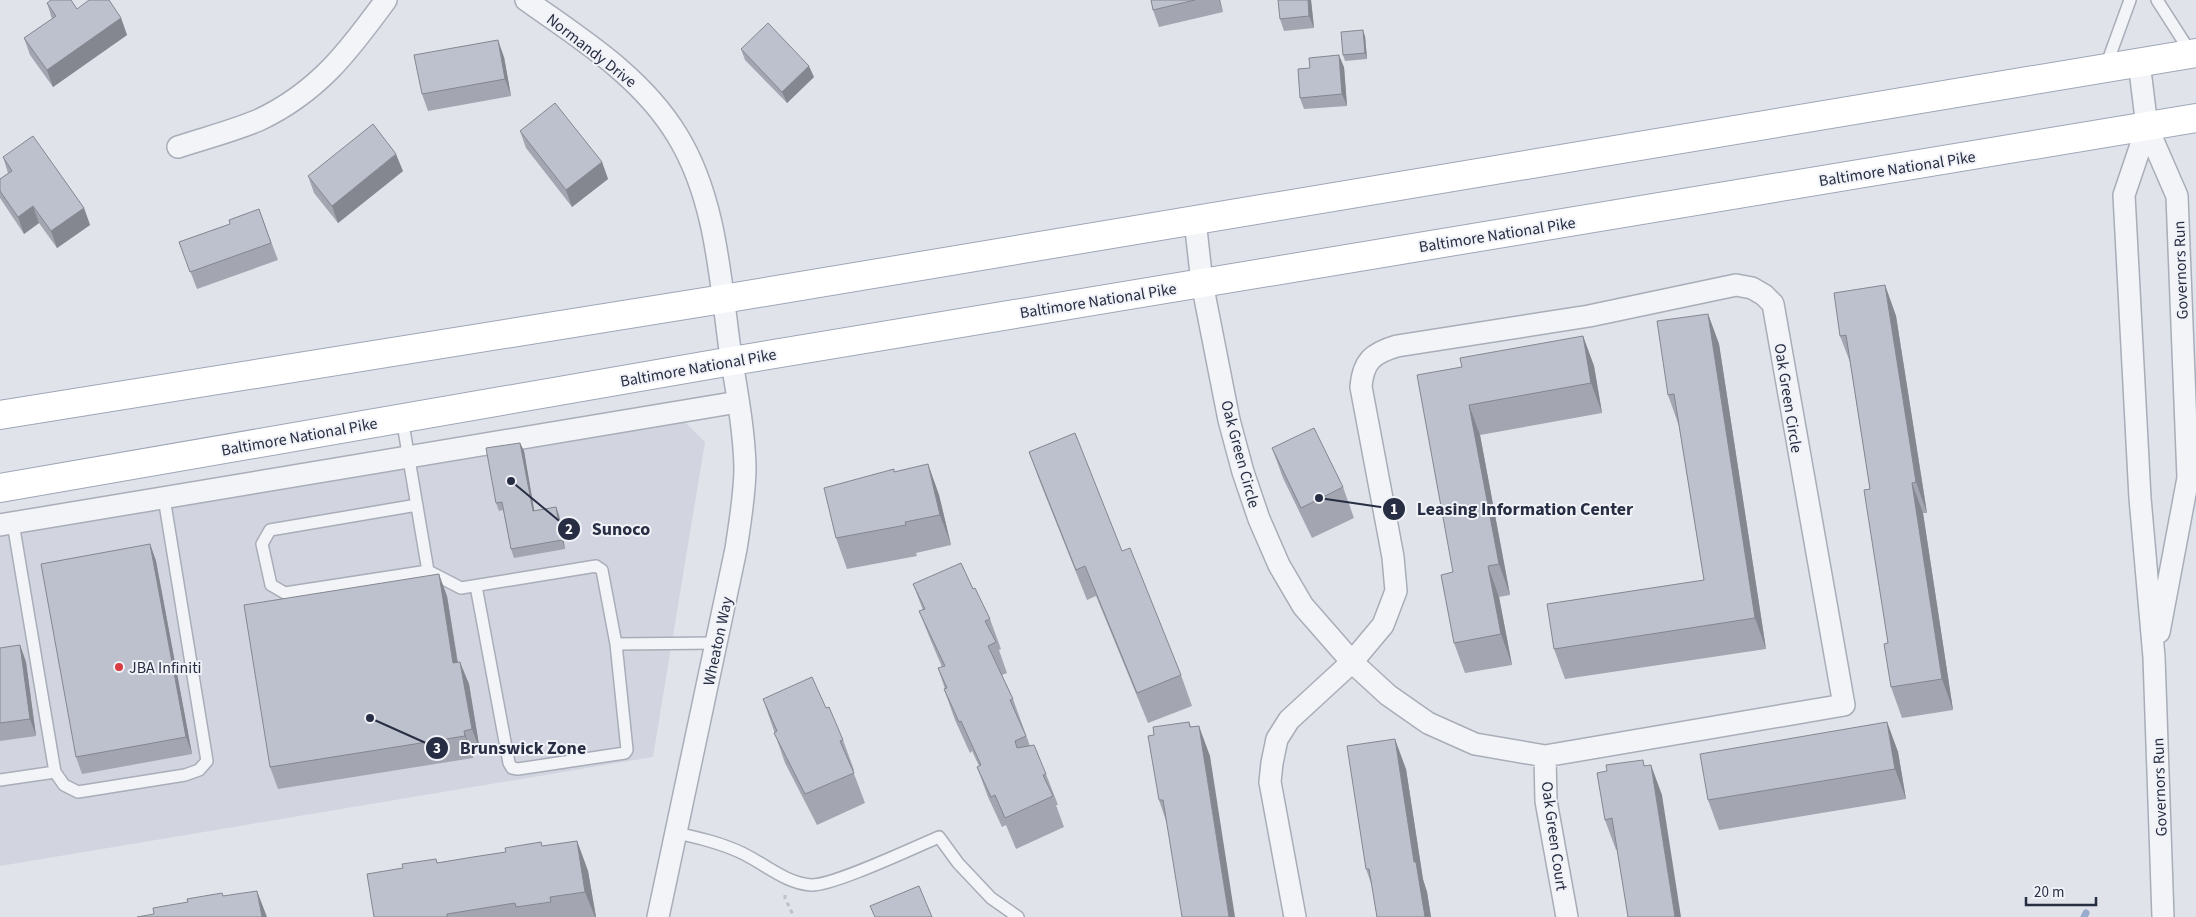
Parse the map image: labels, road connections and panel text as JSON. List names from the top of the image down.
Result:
{
  "streets": {
    "main road": ["Baltimore National Pike"],
    "street": [
      "Normandy Drive",
      "Governors Run",
      "Oak Green Circle",
      "Wheaton Way",
      "Oak Green Court"
    ]
  },
  "crossings": [
    ["Normandy Drive", "Baltimore National Pike"],
    ["Normandy Drive", "Wheaton Way"],
    ["Baltimore National Pike", "Governors Run"],
    ["Baltimore National Pike", "Oak Green Circle"],
    ["Baltimore National Pike", "Wheaton Way"],
    ["Oak Green Circle", "Oak Green Court"]
  ],
  "places": [
    "Sunoco",
    "Leasing Information Center",
    "JBA Infiniti",
    "Brunswick Zone"
  ],
  "scale_bar": "20 m"
}
